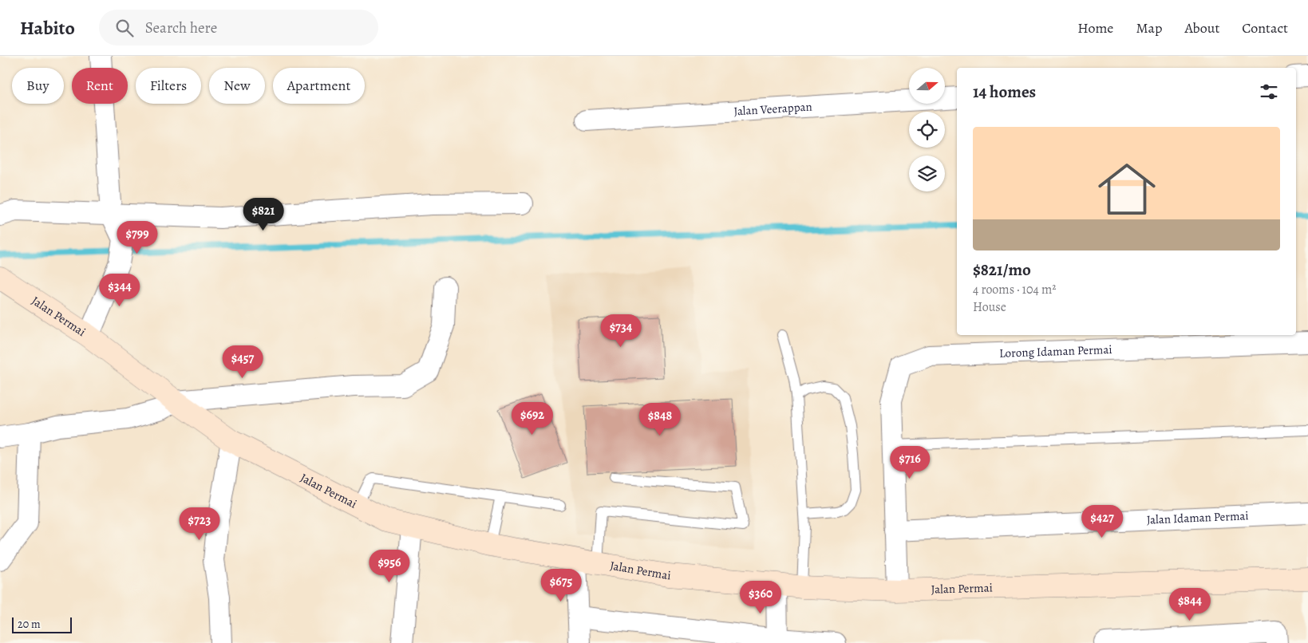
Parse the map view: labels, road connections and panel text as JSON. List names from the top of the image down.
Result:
{
  "streets": {
    "street": [
      "Jalan Veerappan",
      "Jalan Permai",
      "Lorong Idaman Permai",
      "Jalan Idaman Permai"
    ]
  },
  "scale_bar": "20 m",
  "north": "right",
  "page": {
    "header": "Habito",
    "search": "Search here",
    "nav": [
      "Home",
      "Map",
      "About",
      "Contact"
    ],
    "chip": [
      "Buy",
      "Rent",
      "Filters",
      "New",
      "Apartment"
    ],
    "heading": "14 homes",
    "list": [
      {
        "name": "$821/mo",
        "note": "4 rooms · 104 m² · House"
      }
    ],
    "price": [
      "$821",
      "$799",
      "$344",
      "$734",
      "$457",
      "$692",
      "$848",
      "$716",
      "$427",
      "$723",
      "$956",
      "$675",
      "$360",
      "$844"
    ],
    "scale": "20 m"
  }
}
